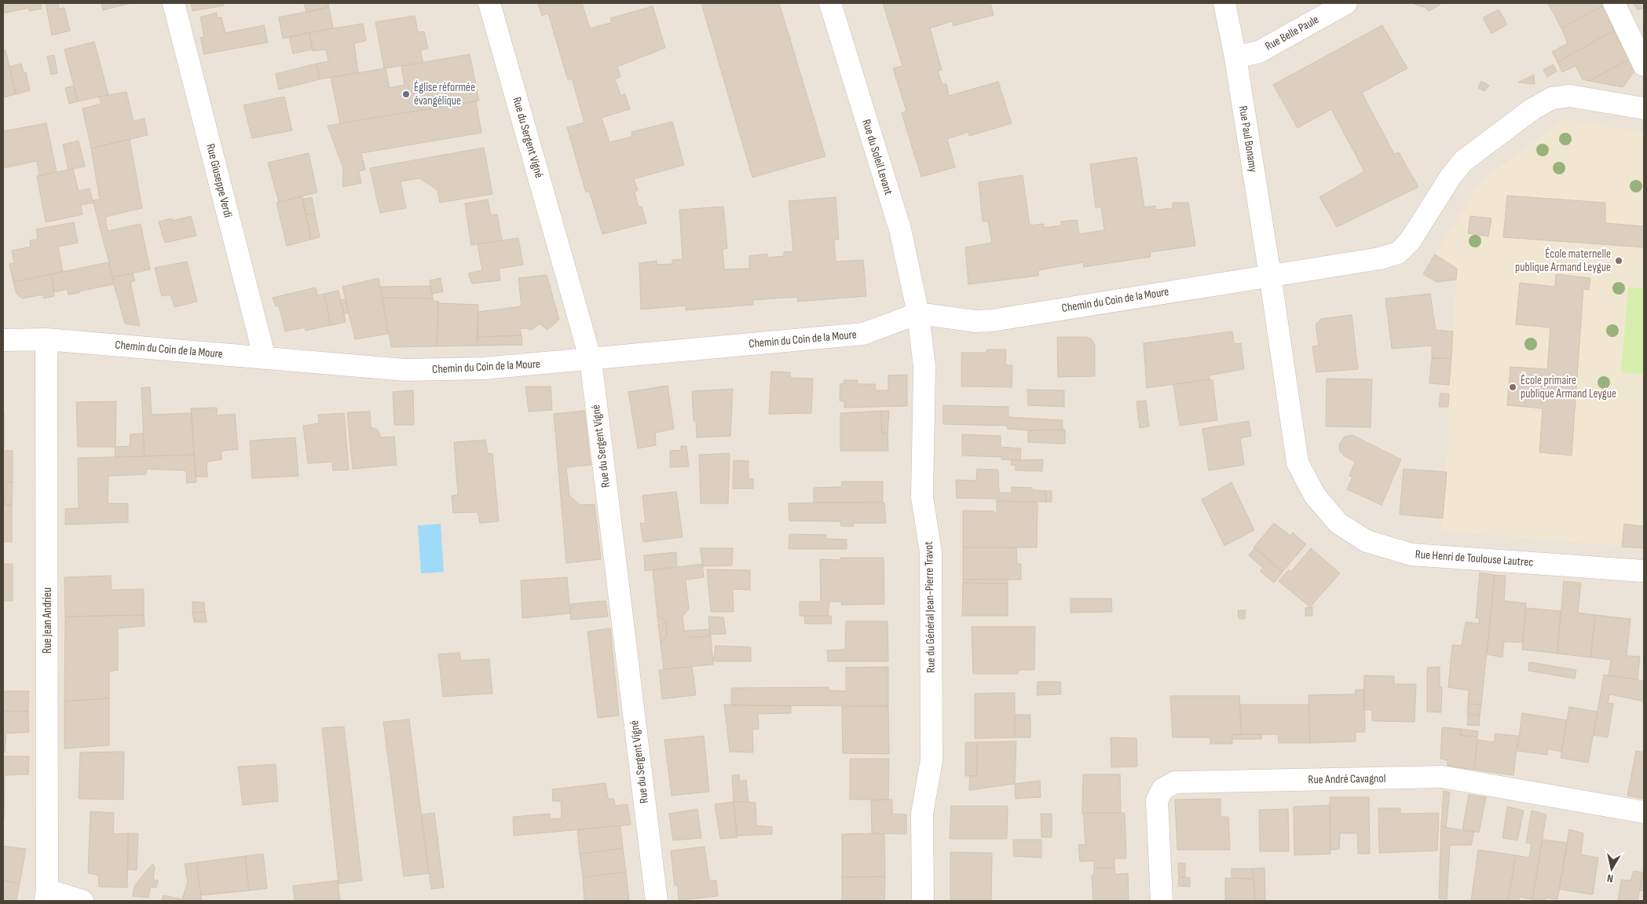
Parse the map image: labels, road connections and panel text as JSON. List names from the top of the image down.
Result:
{
  "streets": {
    "street": [
      "Rue Belle Paule",
      "Rue du Sergent Vigné",
      "Rue Paul Bonamy",
      "Rue du Soleil Levant",
      "Rue Giuseppe Verdi",
      "Chemin du Coin de la Moure",
      "Rue Henri de Toulouse Lautrec",
      "Rue du Général Jean-Pierre Travot",
      "Rue Jean Andrieu",
      "Rue André Cavagnol"
    ]
  },
  "crossings": [
    ["Rue Belle Paule", "Rue Paul Bonamy"],
    ["Rue du Sergent Vigné", "Chemin du Coin de la Moure"],
    ["Rue Paul Bonamy", "Chemin du Coin de la Moure"],
    ["Rue Paul Bonamy", "Rue Henri de Toulouse Lautrec"],
    ["Rue du Soleil Levant", "Chemin du Coin de la Moure"],
    ["Rue du Soleil Levant", "Rue du Général Jean-Pierre Travot"],
    ["Rue Giuseppe Verdi", "Chemin du Coin de la Moure"],
    ["Chemin du Coin de la Moure", "Rue Henri de Toulouse Lautrec"],
    ["Chemin du Coin de la Moure", "Rue du Général Jean-Pierre Travot"],
    ["Chemin du Coin de la Moure", "Rue Jean Andrieu"]
  ],
  "places": ["Église réformée évangélique", "École maternelle publique Armand Leygue", "École primaire publique Armand Leygue"],
  "north": "bottom"
}
